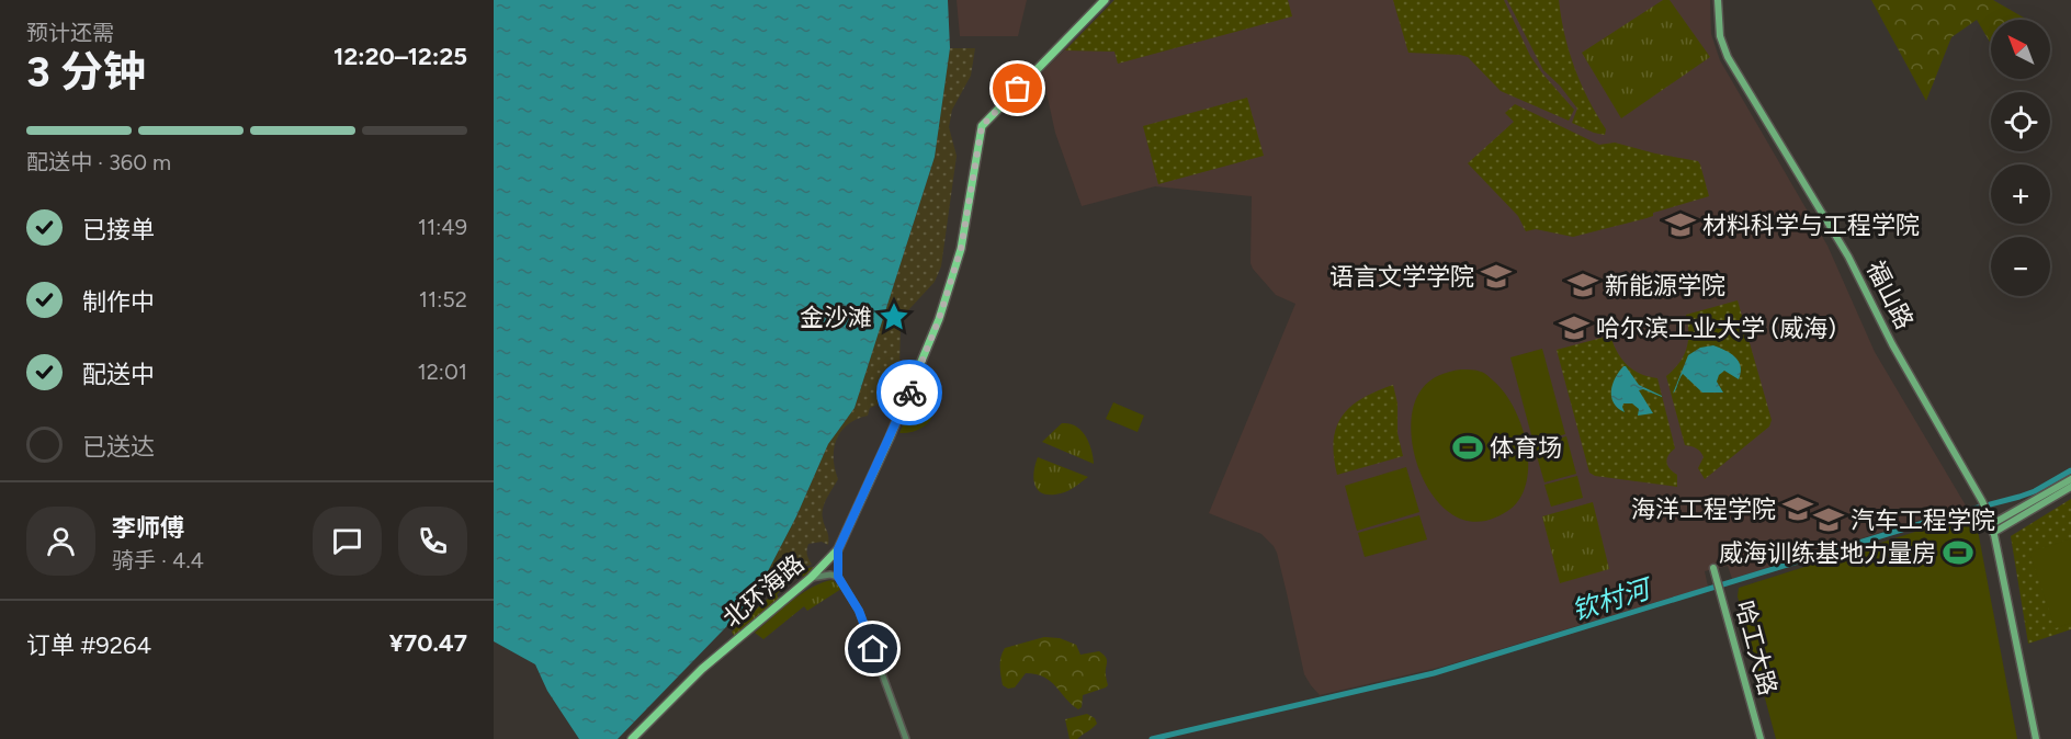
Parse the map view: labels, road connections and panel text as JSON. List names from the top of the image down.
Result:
{
  "streets": {
    "main road": ["福山路", "北环海路", "哈工大路"]
  },
  "water": ["钦村河"],
  "places": {
    "school or university": [
      "材料科学与工程学院",
      "语言文学学院",
      "新能源学院",
      "哈尔滨工业大学 (威海)",
      "海洋工程学院",
      "汽车工程学院"
    ],
    "place": ["金沙滩"],
    "sports": ["体育场", "威海训练基地力量房"]
  },
  "north": "top left",
  "page": {
    "heading": ["3 分钟", "预计还需", "12:20–12:25"],
    "panel": [
      "李师傅",
      "骑手 · 4.4",
      "订单 #9264",
      "¥70.47"
    ],
    "map_buttons": ["+", "−"],
    "bar": "配送中 · 360 m",
    "list": [
      ["已接单", "11:49"],
      ["制作中", "11:52"],
      ["配送中", "12:01"],
      "已送达"
    ]
  }
}
